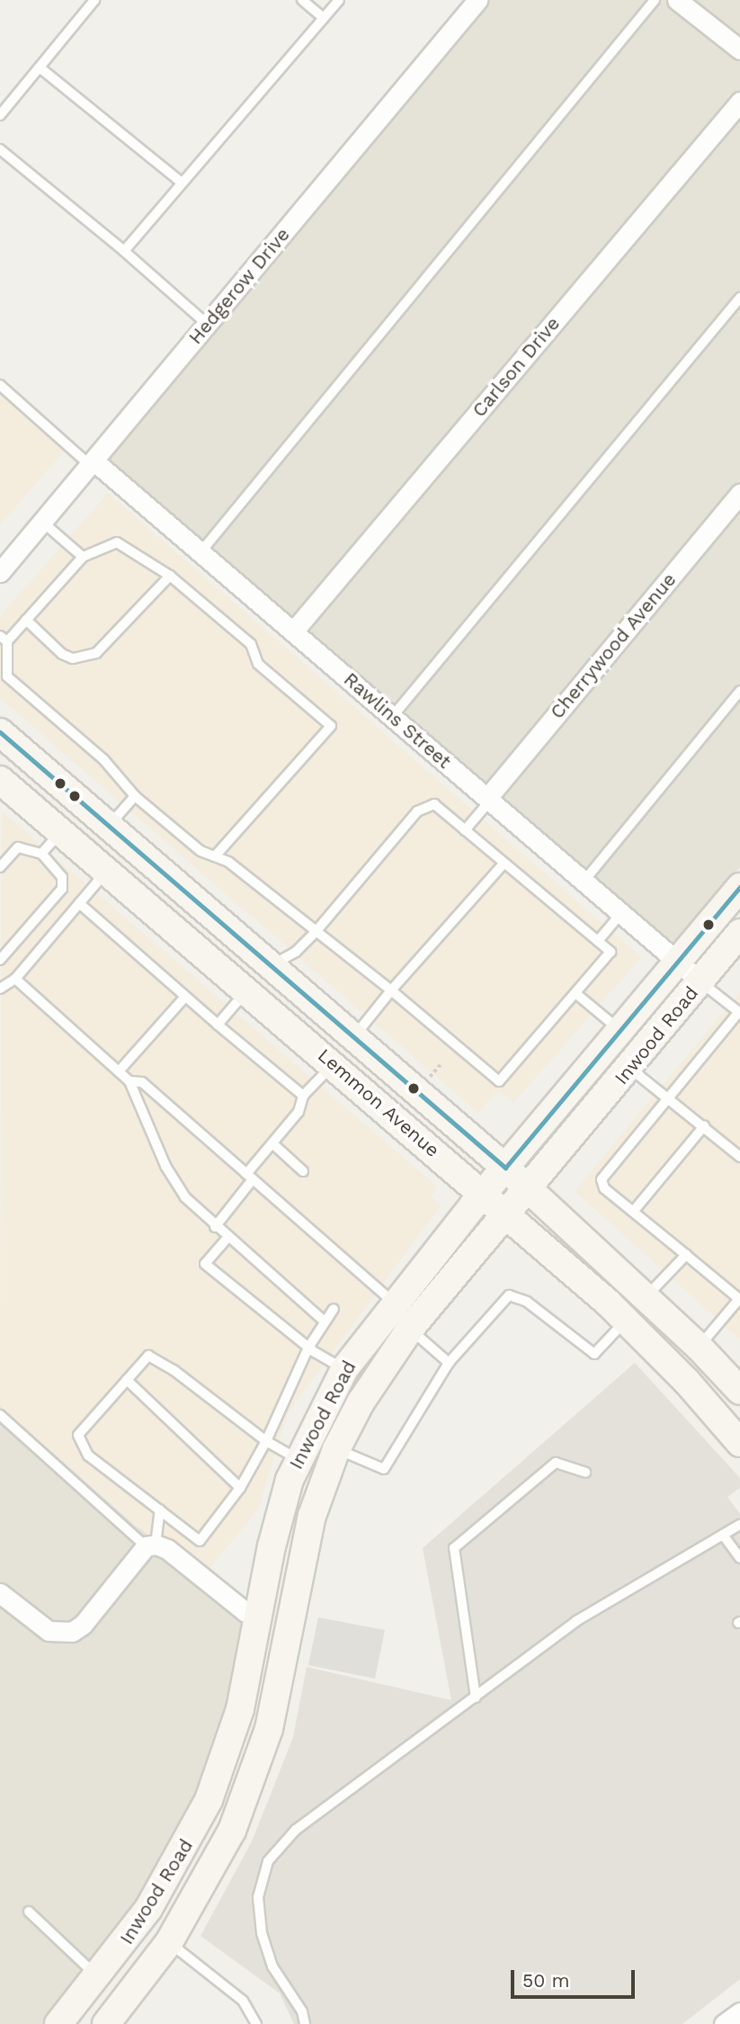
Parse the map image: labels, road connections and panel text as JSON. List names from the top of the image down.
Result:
{
  "streets": {
    "main road": ["Inwood Road", "Lemmon Avenue"],
    "street": [
      "Hedgerow Drive",
      "Carlson Drive",
      "Cherrywood Avenue",
      "Rawlins Street"
    ]
  },
  "crossings": [
    ["Hedgerow Drive", "Rawlins Street"],
    ["Carlson Drive", "Rawlins Street"],
    ["Cherrywood Avenue", "Rawlins Street"],
    ["Rawlins Street", "Inwood Road"],
    ["Inwood Road", "Lemmon Avenue"]
  ],
  "scale_bar": "50 m"
}
